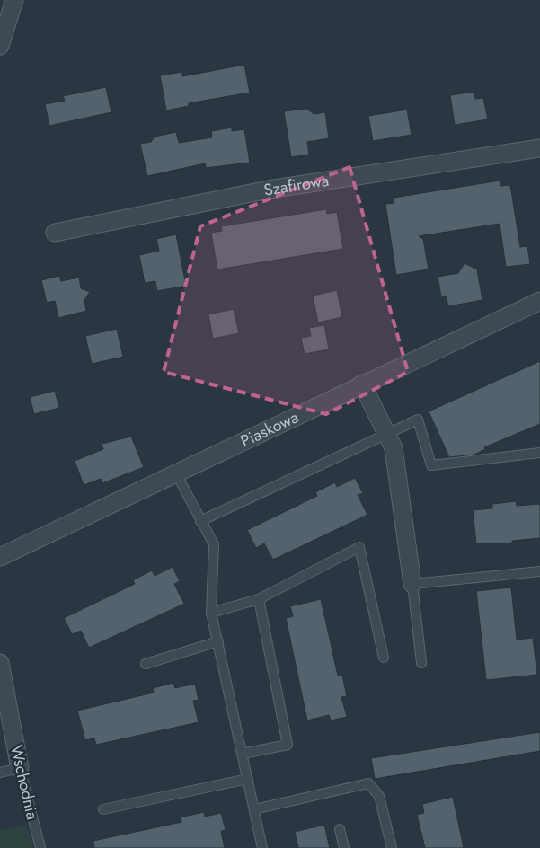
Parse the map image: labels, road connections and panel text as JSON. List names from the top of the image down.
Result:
{
  "streets": {
    "street": ["Szafirowa", "Piaskowa", "Wschodnia"]
  }
}
